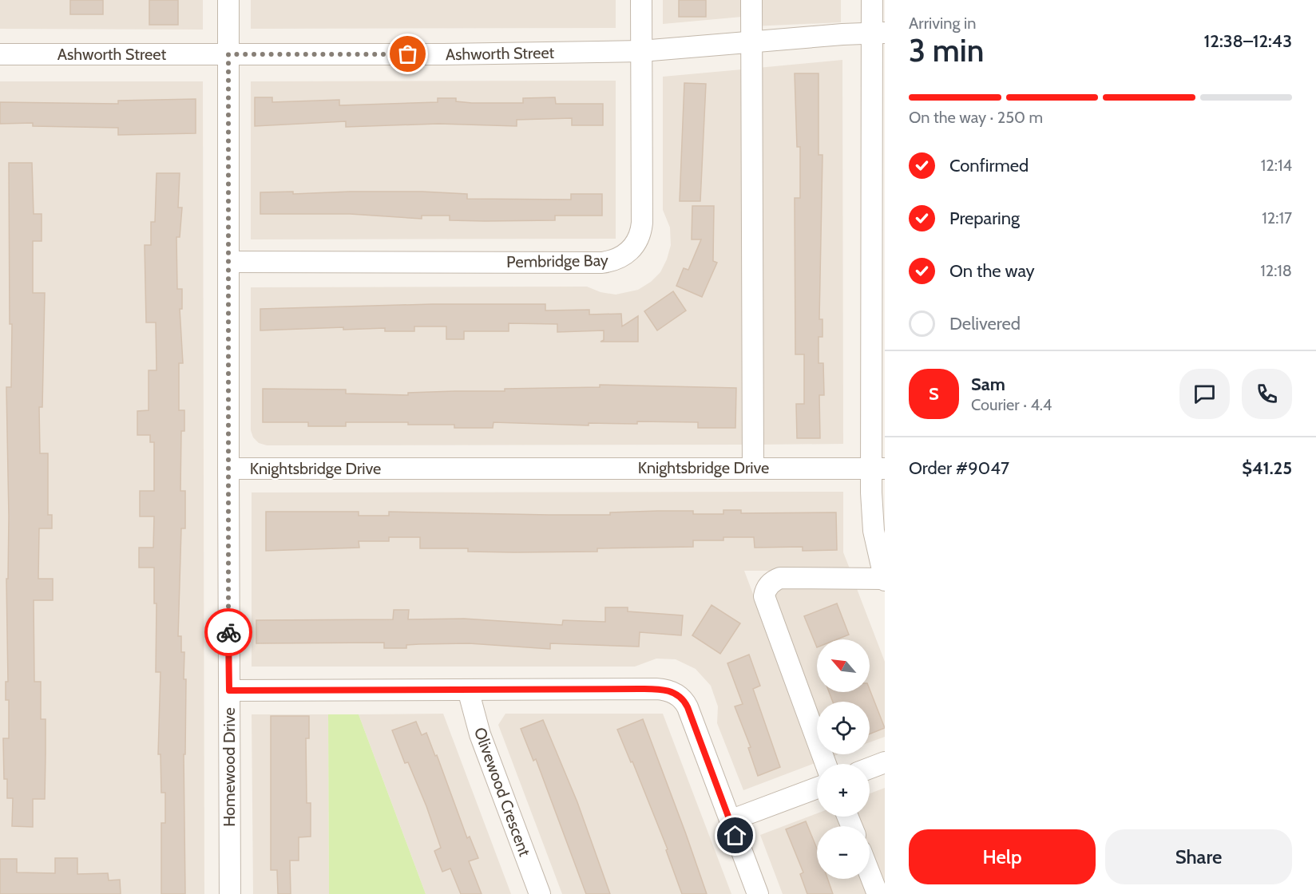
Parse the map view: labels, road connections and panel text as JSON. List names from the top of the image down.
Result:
{
  "streets": {
    "street": [
      "Ashworth Street",
      "Pembridge Bay",
      "Knightsbridge Drive",
      "Homewood Drive",
      "Olivewood Crescent"
    ]
  },
  "crossings": [
    ["Ashworth Street", "Pembridge Bay"],
    ["Ashworth Street", "Knightsbridge Drive"],
    ["Pembridge Bay", "Knightsbridge Drive"],
    ["Knightsbridge Drive", "Homewood Drive"]
  ],
  "north": "top left",
  "page": {
    "heading": ["3 min", "Arriving in", "12:38–12:43"],
    "panel": [
      "Sam",
      "Courier · 4.4",
      "Order #9047",
      "$41.25"
    ],
    "bar": "On the way · 250 m",
    "list": [
      ["Confirmed", "12:14"],
      ["Preparing", "12:17"],
      ["On the way", "12:18"],
      "Delivered"
    ],
    "round": "S",
    "map_buttons": ["+", "−"],
    "buttons": ["Help", "Share"]
  }
}
